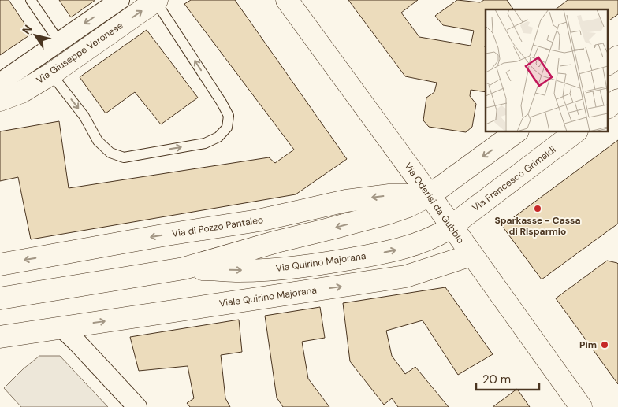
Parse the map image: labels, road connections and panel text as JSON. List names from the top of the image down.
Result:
{
  "streets": {
    "main road": [
      "Via Giuseppe Veronese",
      "Via Francesco Grimaldi",
      "Via Oderisi da Gubbio",
      "Via di Pozzo Pantaleo",
      "Via Quirino Majorana",
      "Viale Quirino Majorana"
    ]
  },
  "crossings": [
    ["Via Francesco Grimaldi", "Via Oderisi da Gubbio"],
    ["Via Francesco Grimaldi", "Via Quirino Majorana"],
    ["Via Oderisi da Gubbio", "Via di Pozzo Pantaleo"],
    ["Via Oderisi da Gubbio", "Via Quirino Majorana"],
    ["Via Oderisi da Gubbio", "Viale Quirino Majorana"],
    ["Via di Pozzo Pantaleo", "Via Quirino Majorana"]
  ],
  "one_way": ["Via di Pozzo Pantaleo", "Viale Quirino Majorana"],
  "places": ["Sparkasse - Cassa di Risparmio", "Pim"],
  "scale_bar": "20 m",
  "north": "top left"
}
